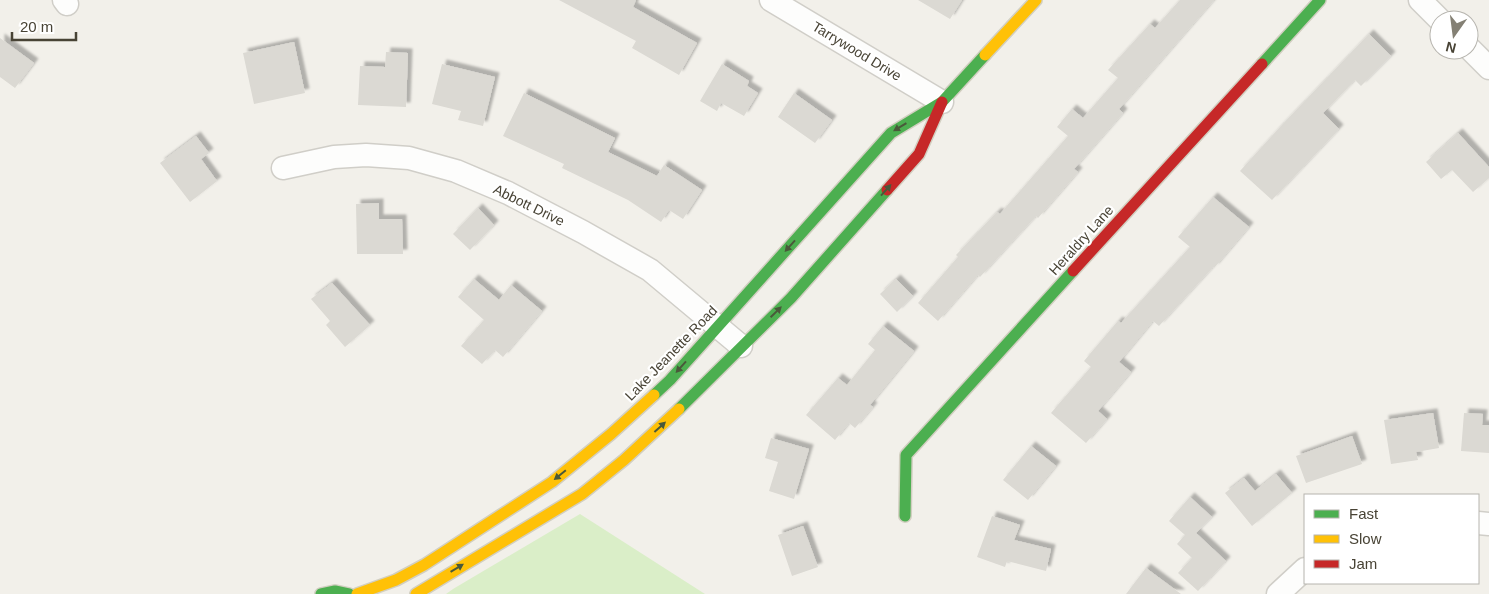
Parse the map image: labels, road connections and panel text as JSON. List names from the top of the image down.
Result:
{
  "streets": {
    "street": [
      "Tarrywood Drive",
      "Abbott Drive",
      "Heraldry Lane",
      "Lake Jeanette Road"
    ]
  },
  "crossings": [
    ["Tarrywood Drive", "Lake Jeanette Road"],
    ["Abbott Drive", "Lake Jeanette Road"]
  ],
  "legend": ["Fast", "Slow", "Jam"],
  "scale_bar": "20 m",
  "north": "bottom"
}
